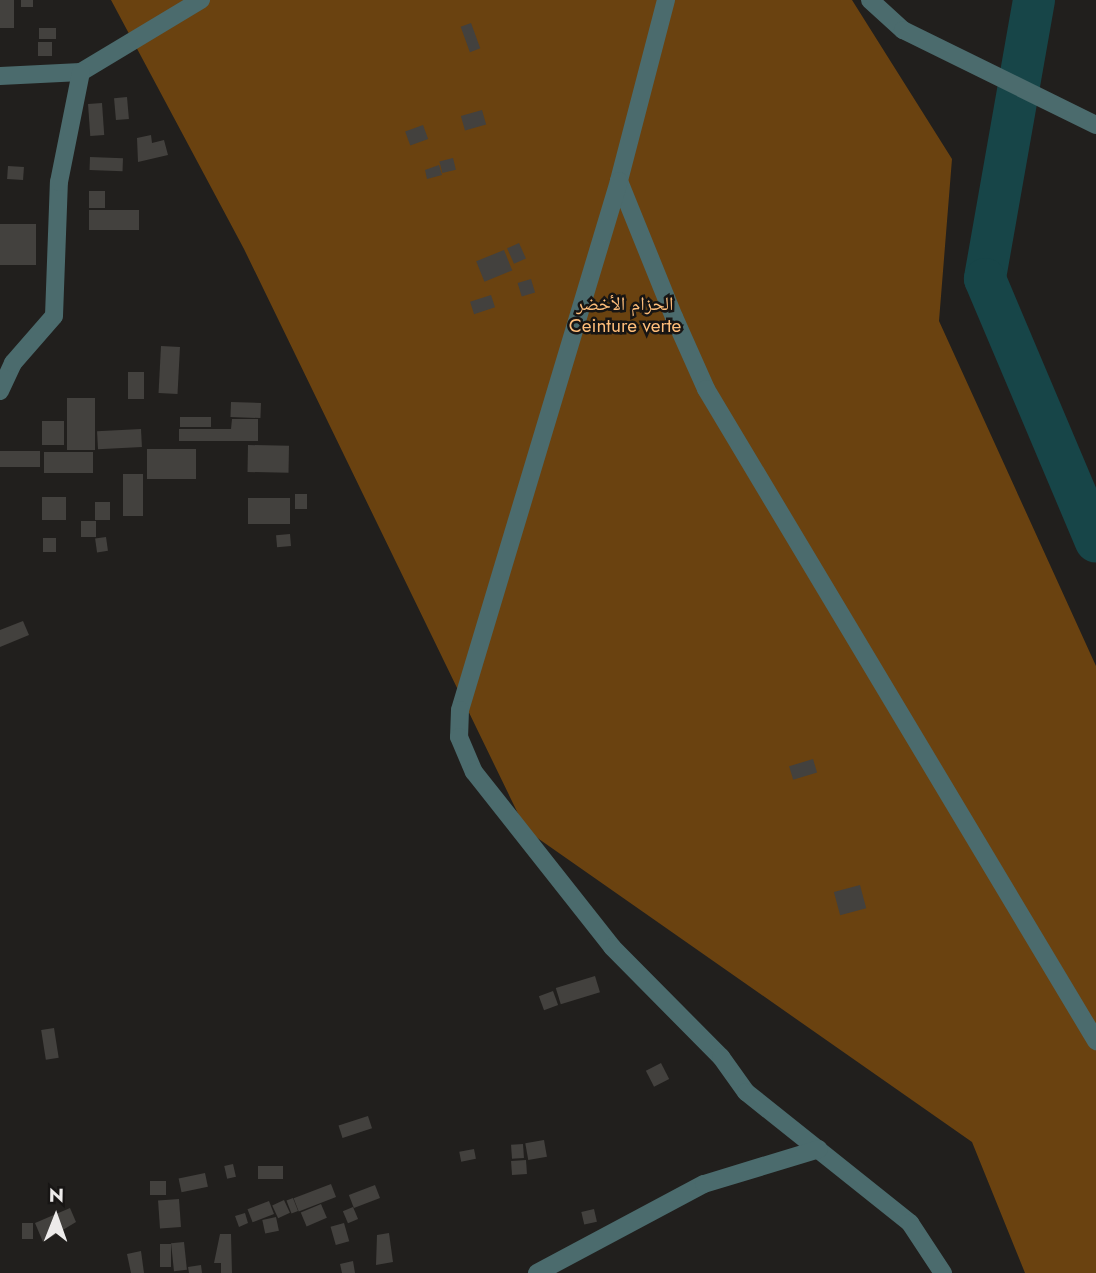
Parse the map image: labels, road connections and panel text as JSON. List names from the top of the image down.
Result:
{
  "parks": ["الحزام الأخضر Ceinture verte"],
  "north": "top"
}
